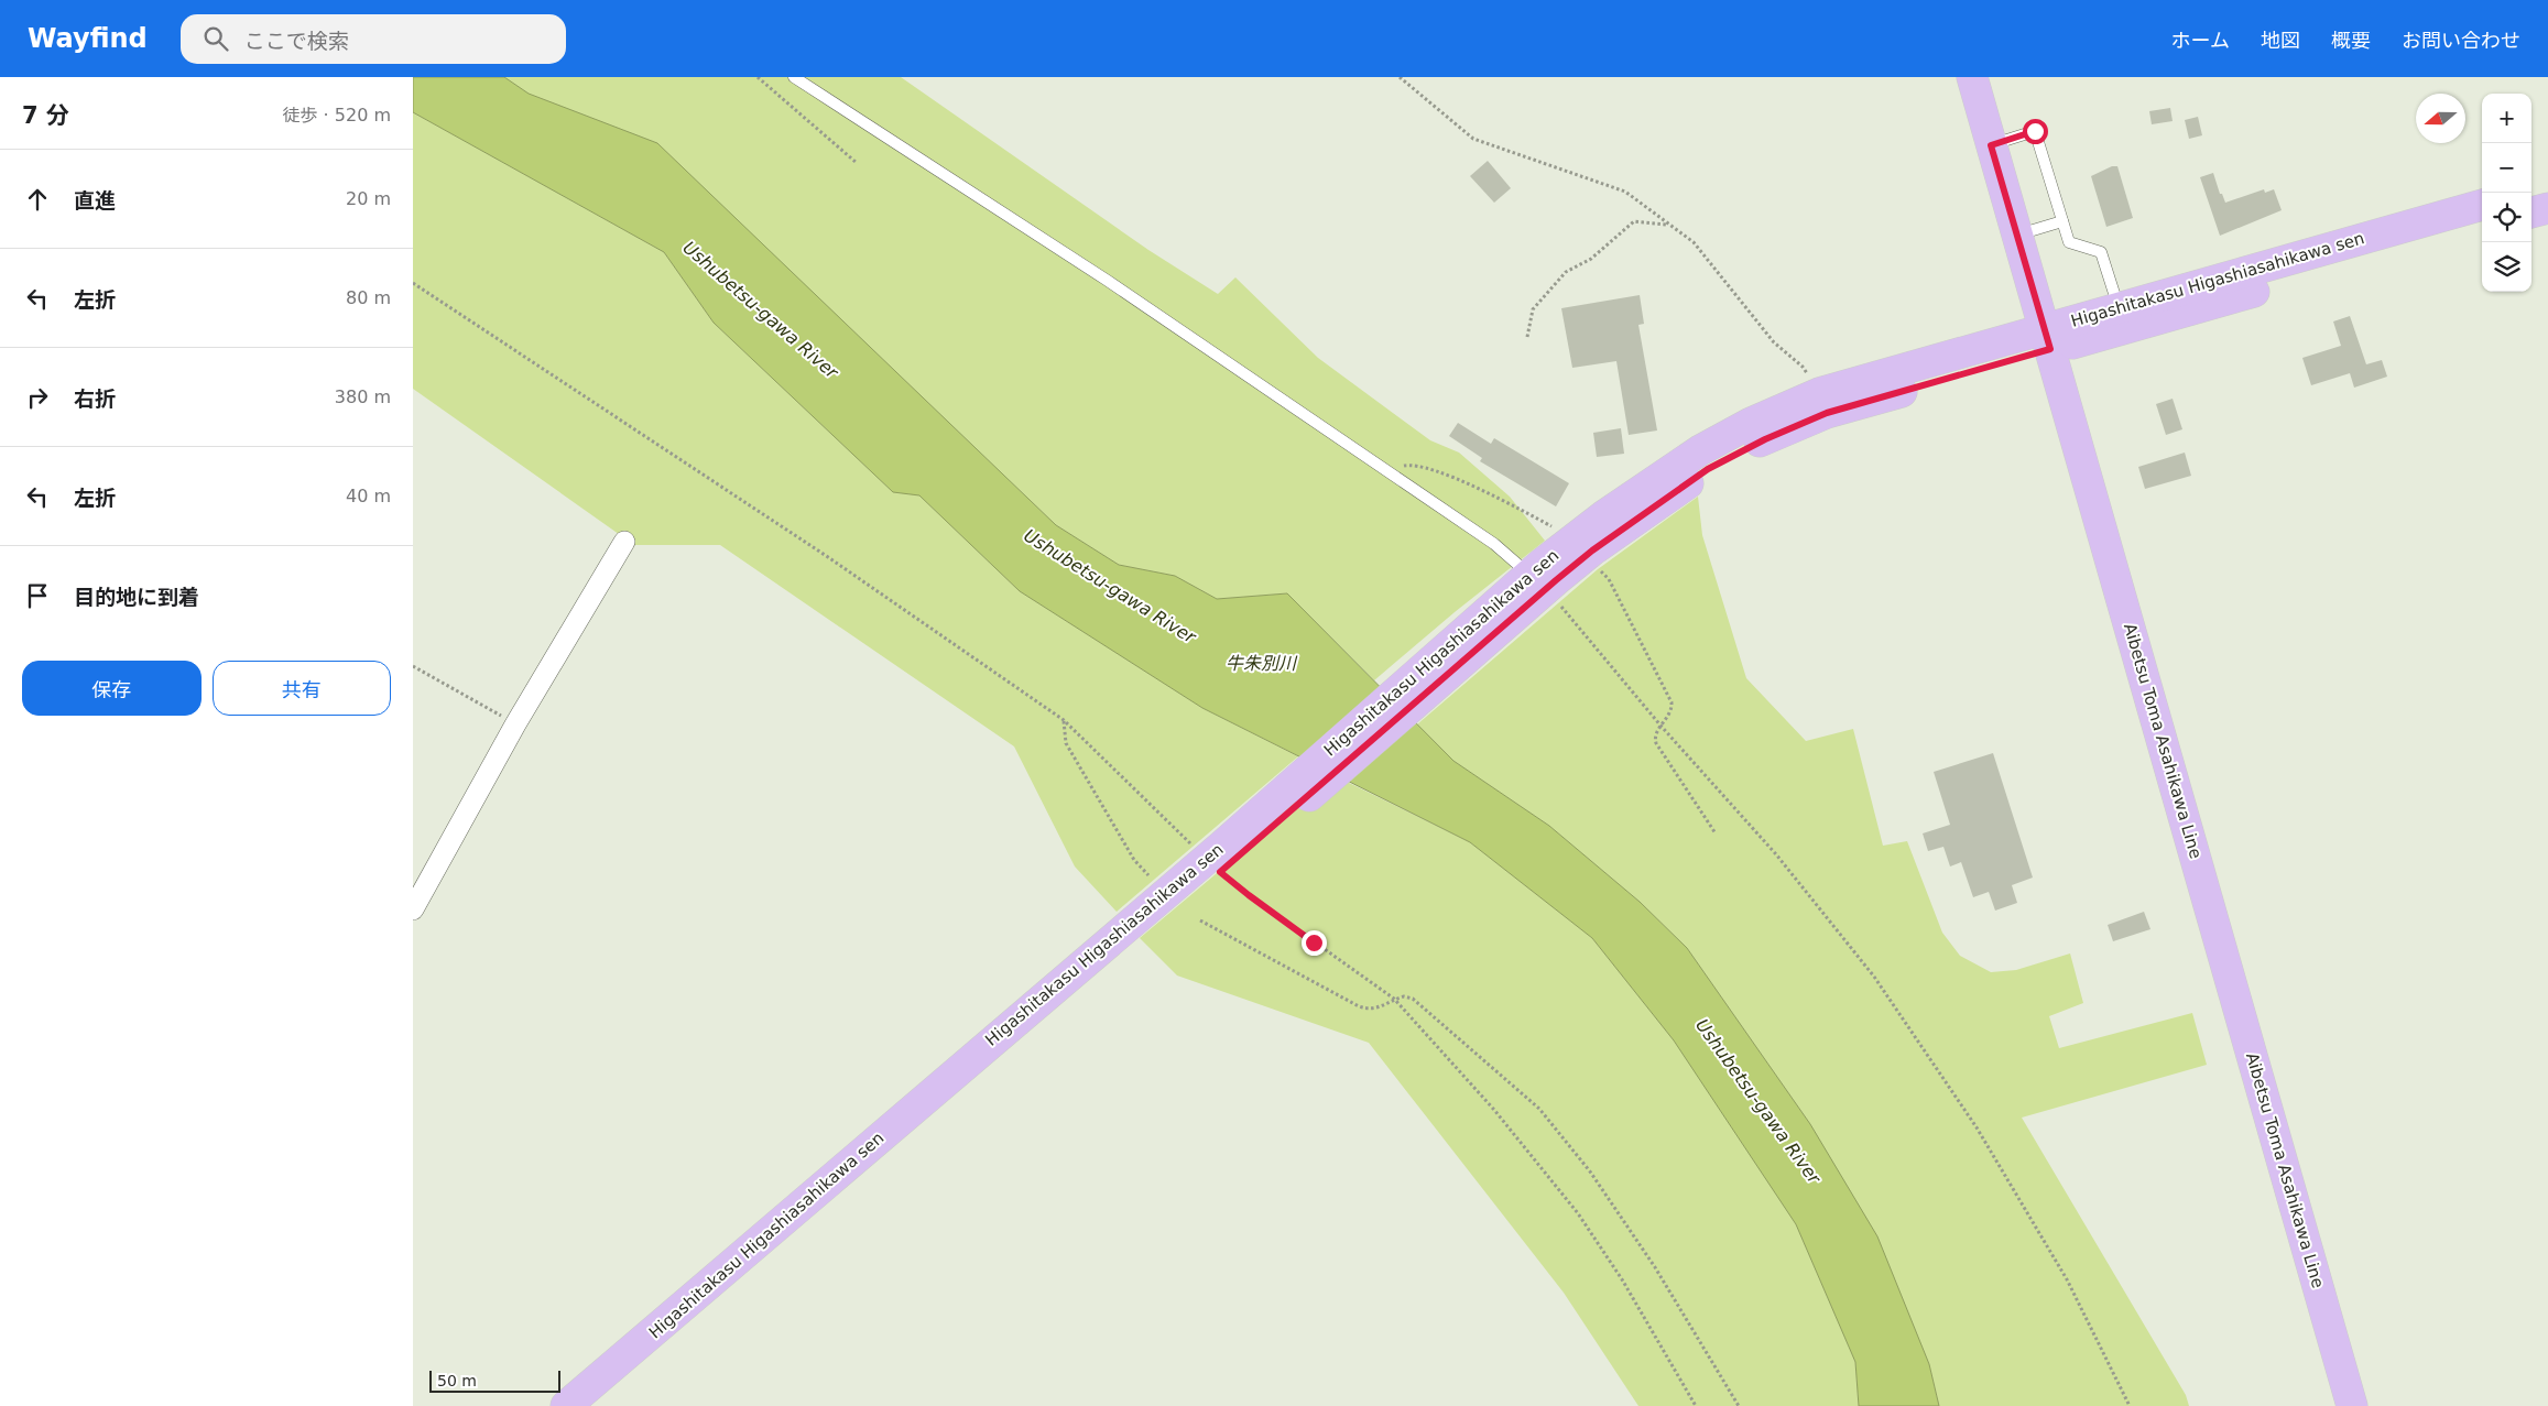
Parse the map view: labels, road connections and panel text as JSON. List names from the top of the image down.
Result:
{
  "streets": {
    "main road": ["Higashitakasu Higashiasahikawa sen", "Aibetsu Toma Asahikawa Line"]
  },
  "crossings": [
    ["Higashitakasu Higashiasahikawa sen", "Aibetsu Toma Asahikawa Line"]
  ],
  "water": ["Ushubetsu-gawa River", "牛朱別川"],
  "scale_bar": "50 m",
  "north": "left",
  "page": {
    "header": "Wayfind",
    "search": "ここで検索",
    "nav": [
      "ホーム",
      "地図",
      "概要",
      "お問い合わせ"
    ],
    "heading": ["7 分", "徒歩 · 520 m"],
    "map_buttons": ["+", "−"],
    "list": [
      ["直進", "20 m"],
      ["左折", "80 m"],
      ["右折", "380 m"],
      ["左折", "40 m"],
      "目的地に到着"
    ],
    "buttons": ["保存", "共有"],
    "scale": "50 m"
  }
}
